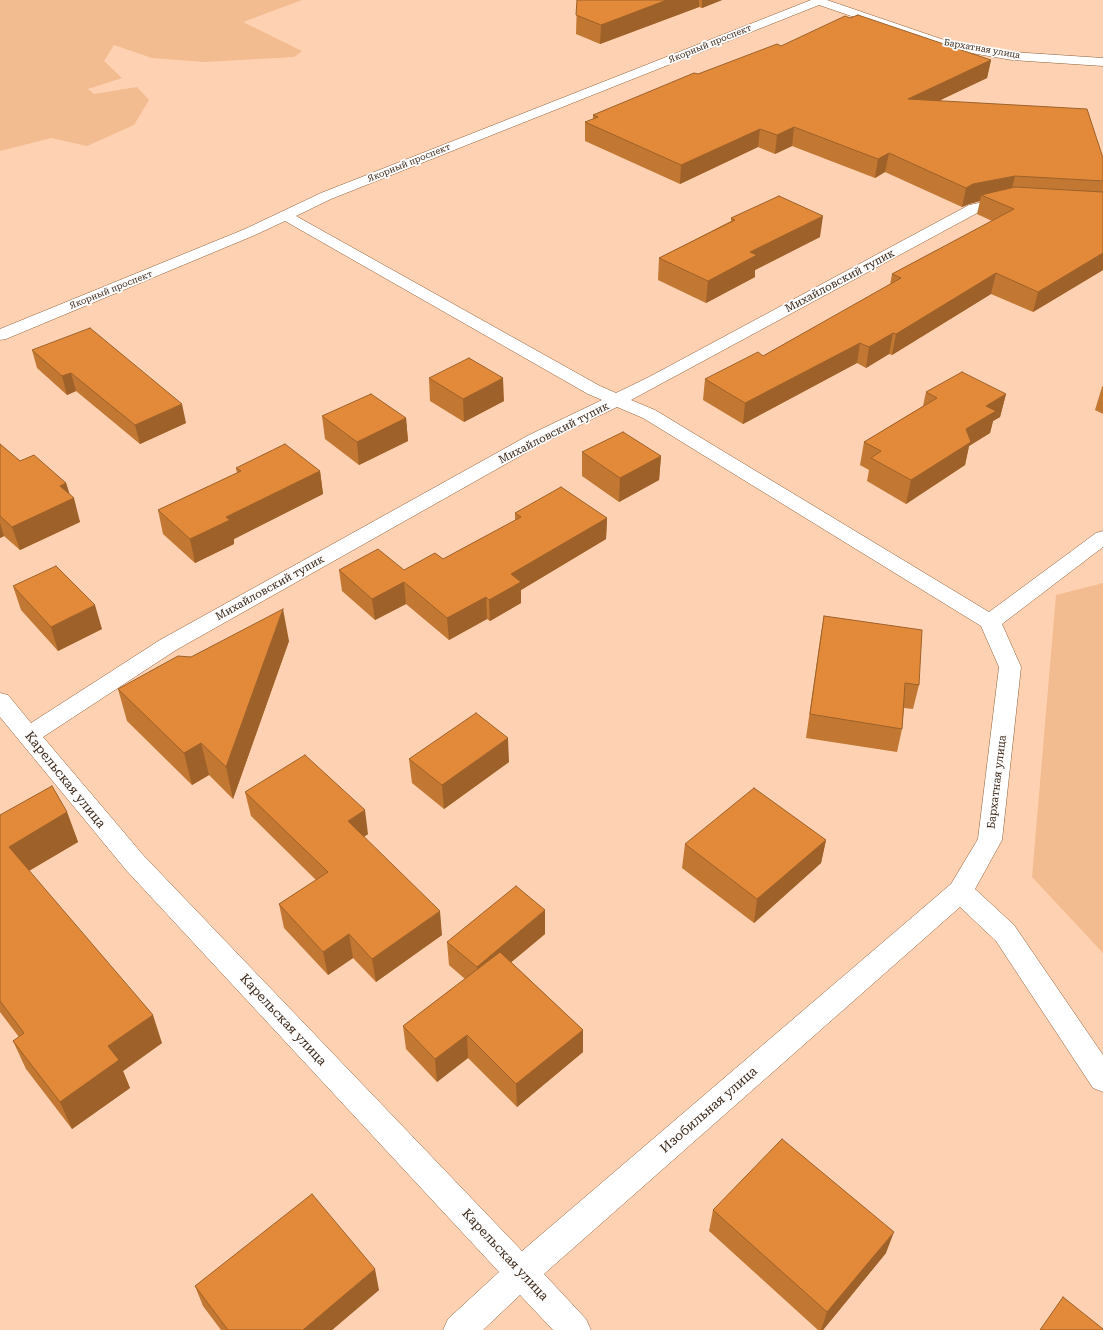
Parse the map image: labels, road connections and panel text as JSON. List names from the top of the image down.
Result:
{
  "streets": {
    "street": [
      "Якорный проспект",
      "Бархатная улица",
      "Михайловский тупик",
      "Карельская улица",
      "Изобильная улица"
    ]
  },
  "crossings": [
    ["Якорный проспект", "Бархатная улица"],
    ["Бархатная улица", "Изобильная улица"],
    ["Михайловский тупик", "Карельская улица"],
    ["Карельская улица", "Изобильная улица"]
  ]
}
